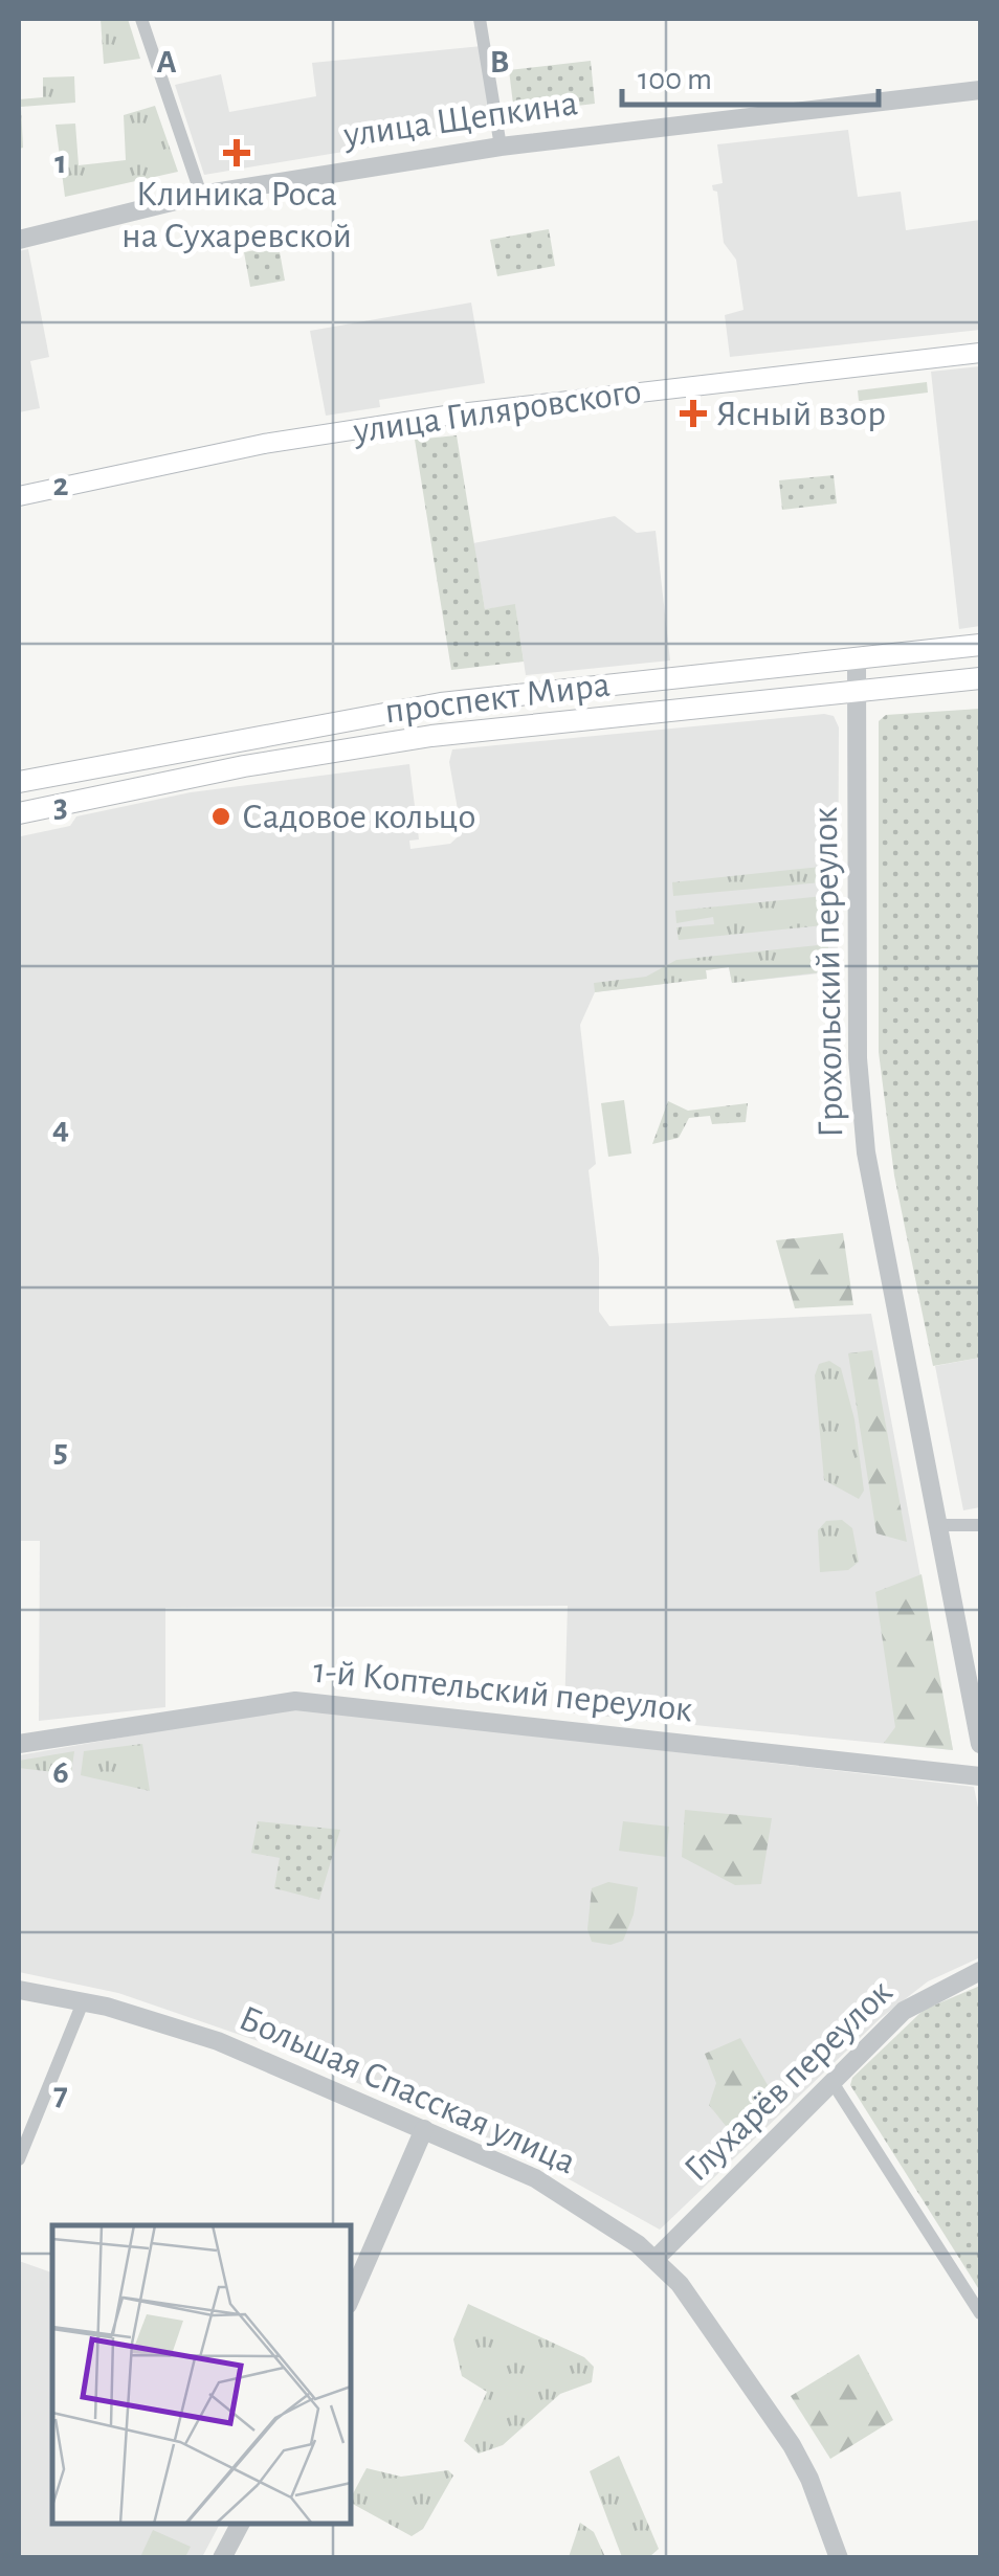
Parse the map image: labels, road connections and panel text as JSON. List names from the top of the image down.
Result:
{
  "streets": {
    "main road": ["улица Гиляровского", "проспект Мира"],
    "street": [
      "улица Щепкина",
      "Грохольский переулок",
      "1-й Коптельский переулок",
      "Глухарёв переулок",
      "Большая Спасская улица"
    ]
  },
  "crossings": [
    ["проспект Мира", "Грохольский переулок"],
    ["Глухарёв переулок", "Большая Спасская улица"]
  ],
  "places": {
    "health": ["Клиника Роса на Сухаревской", "Ясный взор"],
    "other": ["Садовое кольцо"]
  },
  "scale_bar": "100 m",
  "grid": {
    "columns": ["A", "B"],
    "rows": [
      "1",
      "2",
      "3",
      "4",
      "5",
      "6",
      "7"
    ]
  }
}
